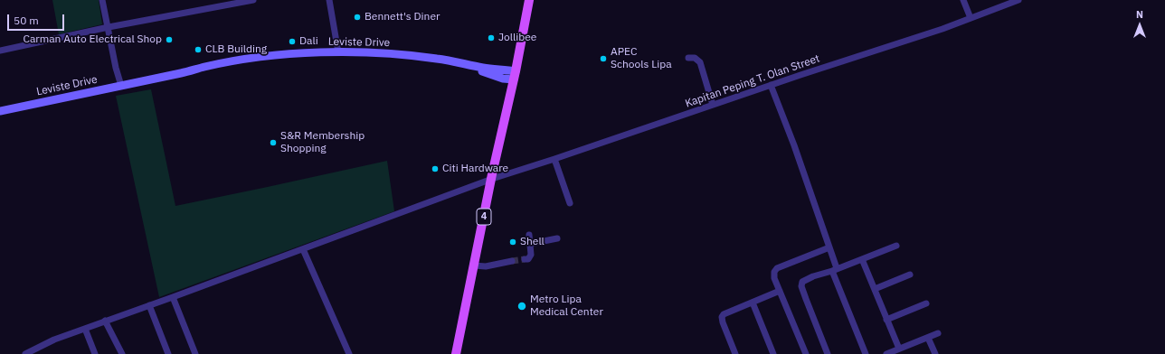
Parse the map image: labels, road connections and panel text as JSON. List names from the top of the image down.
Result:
{
  "streets": {
    "main road": ["Leviste Drive", "4"],
    "street": ["Kapitan Peping T. Olan Street"]
  },
  "crossings": [
    ["Leviste Drive", "4"],
    ["Kapitan Peping T. Olan Street", "4"]
  ],
  "places": [
    "Bennett's Diner",
    "Jollibee",
    "Carman Auto Electrical Shop",
    "Dali",
    "CLB Building",
    "APEC Schools Lipa",
    "S&R Membership Shopping",
    "Citi Hardware",
    "Shell",
    "Metro Lipa Medical Center"
  ],
  "scale_bar": "50 m",
  "north": "top"
}
